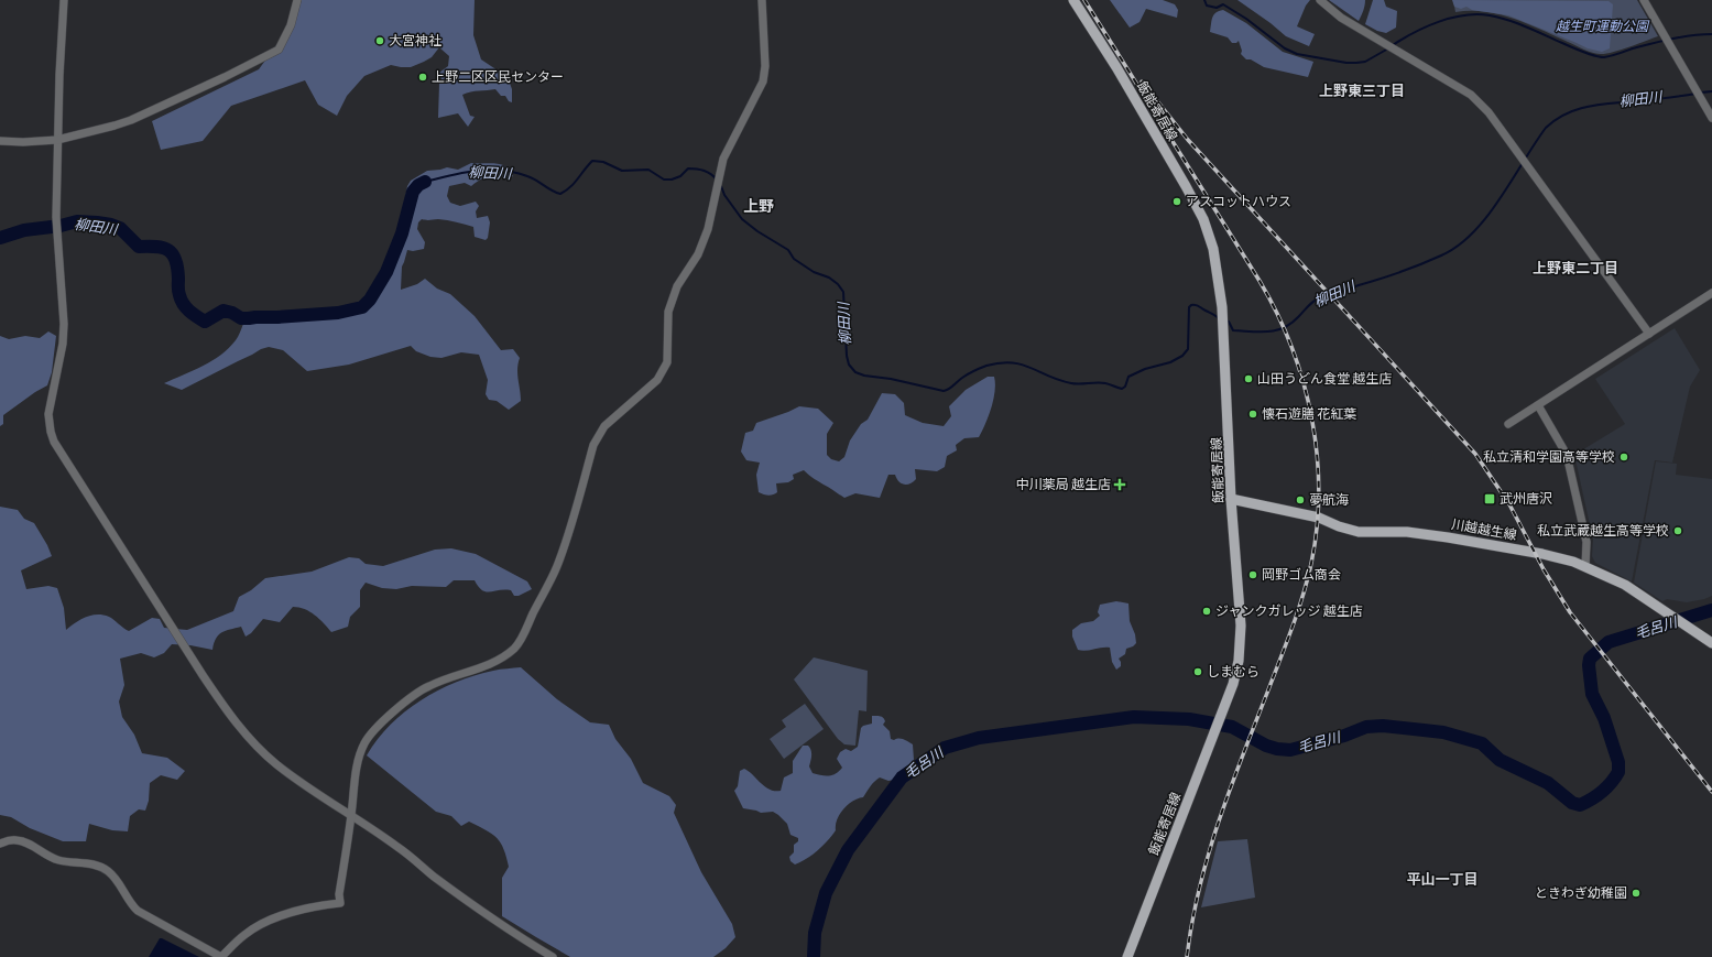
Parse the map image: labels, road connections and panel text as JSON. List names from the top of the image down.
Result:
{
  "streets": {
    "main road": ["飯能寄居線", "川越越生線"]
  },
  "crossings": [
    ["飯能寄居線", "川越越生線"]
  ],
  "districts": [
    "上野東三丁目",
    "上野",
    "上野東二丁目",
    "平山一丁目"
  ],
  "water": ["柳田川", "毛呂川"],
  "parks": ["越生町運動公園"],
  "places": {
    "other": [
      "大宮神社",
      "上野二区区民センター",
      "アスコットハウス",
      "山田うどん食堂 越生店",
      "懐石遊膳 花紅葉",
      "私立清和学園高等学校",
      "夢航海",
      "私立武蔵越生高等学校",
      "岡野ゴム商会",
      "ジャンクガレッジ 越生店",
      "しまむら",
      "ときわぎ幼稚園"
    ],
    "health": ["中川薬局 越生店"],
    "transit": ["武州唐沢"]
  }
}
